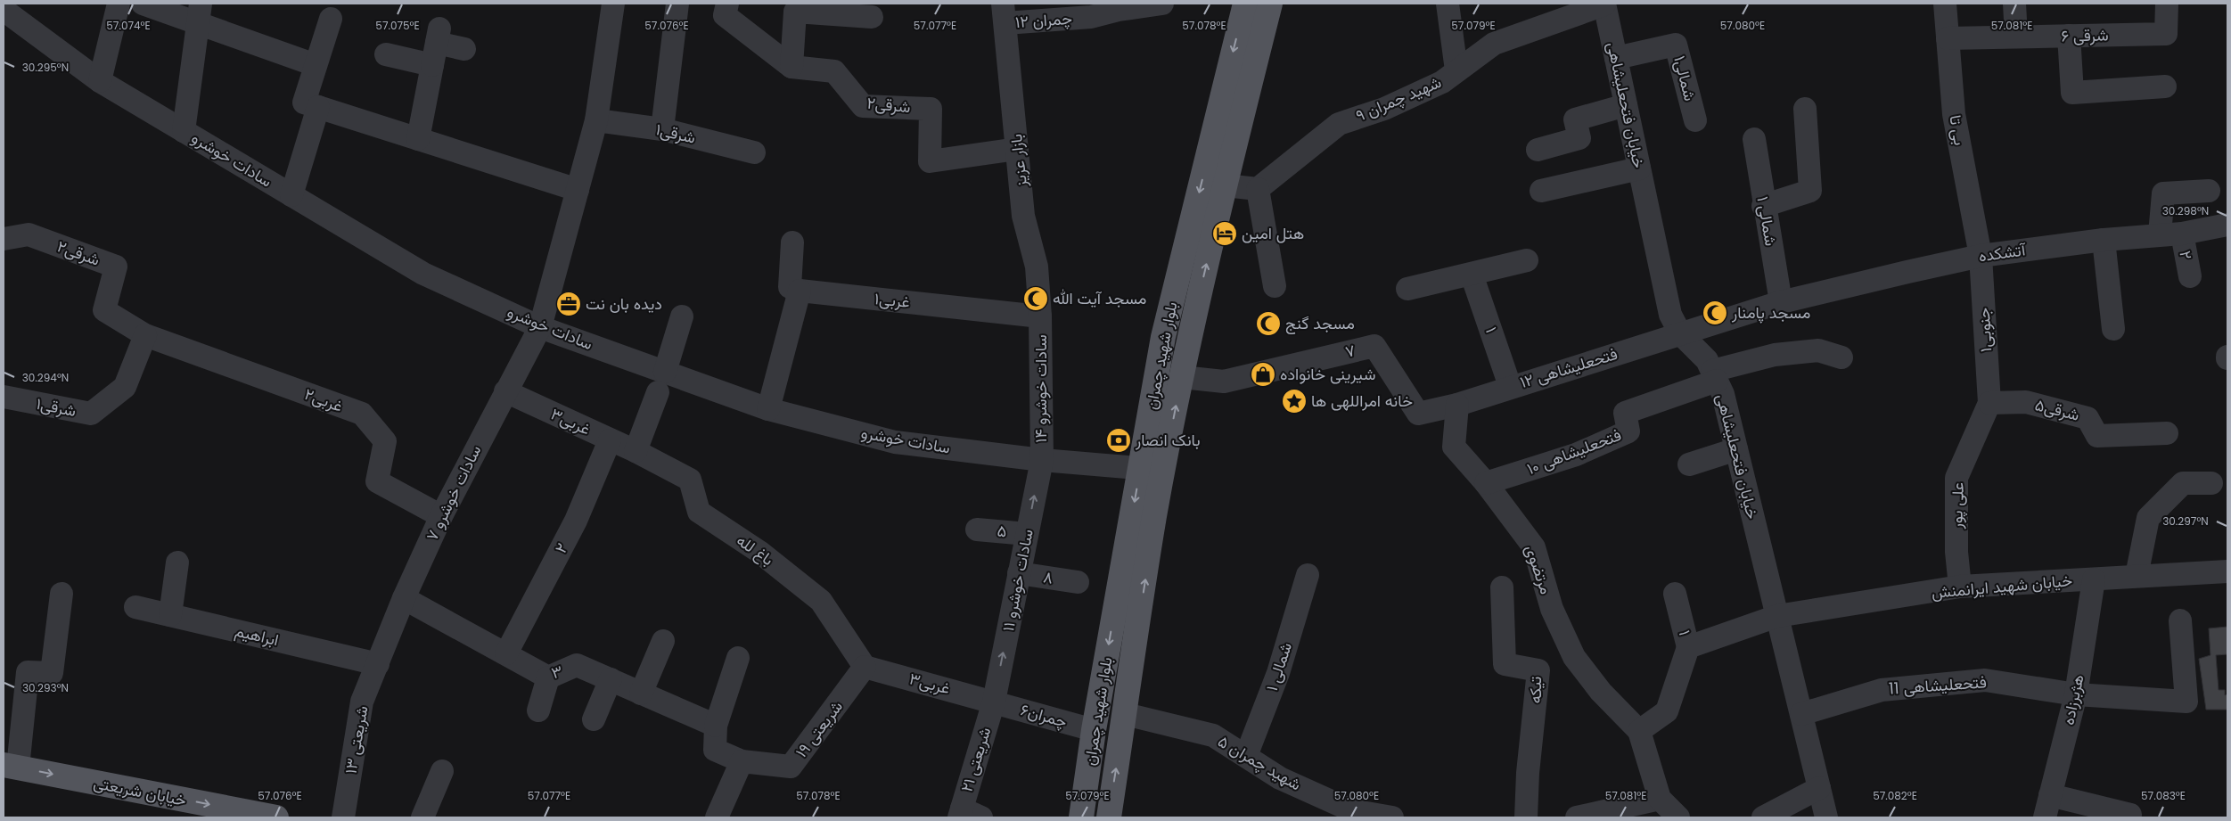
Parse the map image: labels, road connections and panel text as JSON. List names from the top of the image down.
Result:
{
  "streets": {
    "main road": ["بلوار شهید چمران", "خیابان شریعتی"],
    "street": [
      "چمران ۱۲",
      "۶ شرقی",
      "شمالی۱",
      "شهید چمران ۹",
      "شرقی۲",
      "خیابان فتحعلیشاهی",
      "بی تا",
      "شرقی۱",
      "سادات خوشرو",
      "بازار عزیز",
      "۱ شمالی",
      "آتشکده",
      "۲",
      "غربی۱",
      "۱",
      "جنوبی۱",
      "۷",
      "فتحعلیشاهی ۱۲",
      "سادات خوشرو ۱۴",
      "غربی۲",
      "شرقی۵",
      "غربی۳",
      "فتحعلیشاهی ۱۰",
      "سادات خوشرو ۷",
      "علی پور",
      "۵",
      "باغ لله",
      "مرتضوی",
      "۸",
      "سادات خوشرو ۱۱",
      "خیابان شهید ایرانمنش",
      "ابراهیم",
      "شمالی ۱",
      "۳",
      "فتحعلیشاهی 11",
      "تیکه",
      "هژبرزاده",
      "چمران۶",
      "شریعتی ۱۹",
      "شریعتی ۱۳",
      "شریعتی ۲۱",
      "شهید چمران ۵"
    ]
  },
  "crossings": [
    ["چمران ۱۲", "بازار عزیز"],
    ["۶ شرقی", "بی تا"],
    ["شمالی۱", "خیابان فتحعلیشاهی"],
    ["شهید چمران ۹", "خیابان فتحعلیشاهی"],
    ["شرقی۲", "شرقی۱"],
    ["شرقی۲", "بازار عزیز"],
    ["شرقی۲", "غربی۲"],
    ["خیابان فتحعلیشاهی", "آتشکده"],
    ["خیابان فتحعلیشاهی", "فتحعلیشاهی ۱۲"],
    ["خیابان فتحعلیشاهی", "فتحعلیشاهی ۱۰"],
    ["خیابان فتحعلیشاهی", "خیابان شهید ایرانمنش"],
    ["خیابان فتحعلیشاهی", "فتحعلیشاهی 11"],
    ["بی تا", "آتشکده"],
    ["بی تا", "جنوبی۱"],
    ["شرقی۱", "غربی۲"],
    ["شرقی۱", "سادات خوشرو ۷"],
    ["سادات خوشرو", "بلوار شهید چمران"],
    ["سادات خوشرو", "سادات خوشرو ۱۴"],
    ["سادات خوشرو", "سادات خوشرو ۷"],
    ["سادات خوشرو", "سادات خوشرو ۱۱"],
    ["بازار عزیز", "غربی۱"],
    ["بازار عزیز", "سادات خوشرو ۱۴"],
    ["۱ شمالی", "آتشکده"],
    ["آتشکده", "۲"],
    ["آتشکده", "جنوبی۱"],
    ["آتشکده", "فتحعلیشاهی ۱۲"],
    ["۲", "غربی۳"],
    ["۲", "۳"],
    ["غربی۱", "سادات خوشرو ۱۴"],
    ["۱", "فتحعلیشاهی ۱۲"],
    ["۱", "خیابان شهید ایرانمنش"],
    ["جنوبی۱", "شرقی۵"],
    ["جنوبی۱", "علی پور"],
    ["۷", "بلوار شهید چمران"],
    ["۷", "فتحعلیشاهی ۱۲"],
    ["۷", "مرتضوی"],
    ["بلوار شهید چمران", "چمران۶"],
    ["بلوار شهید چمران", "شهید چمران ۵"],
    ["فتحعلیشاهی ۱۲", "مرتضوی"],
    ["سادات خوشرو ۱۴", "سادات خوشرو ۱۱"],
    ["غربی۲", "سادات خوشرو ۷"],
    ["شرقی۵", "علی پور"],
    ["غربی۳", "سادات خوشرو ۷"],
    ["غربی۳", "باغ لله"],
    ["غربی۳", "سادات خوشرو ۱۱"],
    ["غربی۳", "چمران۶"],
    ["غربی۳", "شریعتی ۱۹"],
    ["غربی۳", "شریعتی ۲۱"],
    ["فتحعلیشاهی ۱۰", "مرتضوی"],
    ["سادات خوشرو ۷", "ابراهیم"],
    ["سادات خوشرو ۷", "۳"],
    ["سادات خوشرو ۷", "شریعتی ۱۳"],
    ["علی پور", "خیابان شهید ایرانمنش"],
    ["۵", "سادات خوشرو ۱۱"],
    ["باغ لله", "شریعتی ۱۹"],
    ["۸", "سادات خوشرو ۱۱"],
    ["سادات خوشرو ۱۱", "چمران۶"],
    ["سادات خوشرو ۱۱", "شریعتی ۲۱"],
    ["خیابان شهید ایرانمنش", "هژبرزاده"],
    ["ابراهیم", "شریعتی ۱۳"],
    ["شمالی ۱", "شهید چمران ۵"],
    ["فتحعلیشاهی 11", "هژبرزاده"],
    ["چمران۶", "شریعتی ۲۱"]
  ],
  "one_way": ["سادات خوشرو ۱۱", "خیابان شریعتی"],
  "places": {
    "hotel": ["هتل امین"],
    "mosque": ["مسجد آیت الله", "مسجد پامنار", "مسجد گنج"],
    "office": ["دیده بان نت"],
    "shop": ["شیرینی خانواده"],
    "place": ["خانه امراللهی ها"],
    "bank": ["بانک انصار"]
  },
  "coordinates": [
    "57.074°E",
    "57.075°E",
    "57.076°E",
    "57.077°E",
    "57.078°E",
    "57.079°E",
    "57.080°E",
    "57.081°E",
    "30.295°N",
    "30.298°N",
    "30.294°N",
    "30.297°N",
    "30.293°N",
    "57.082°E",
    "57.083°E"
  ]
}
